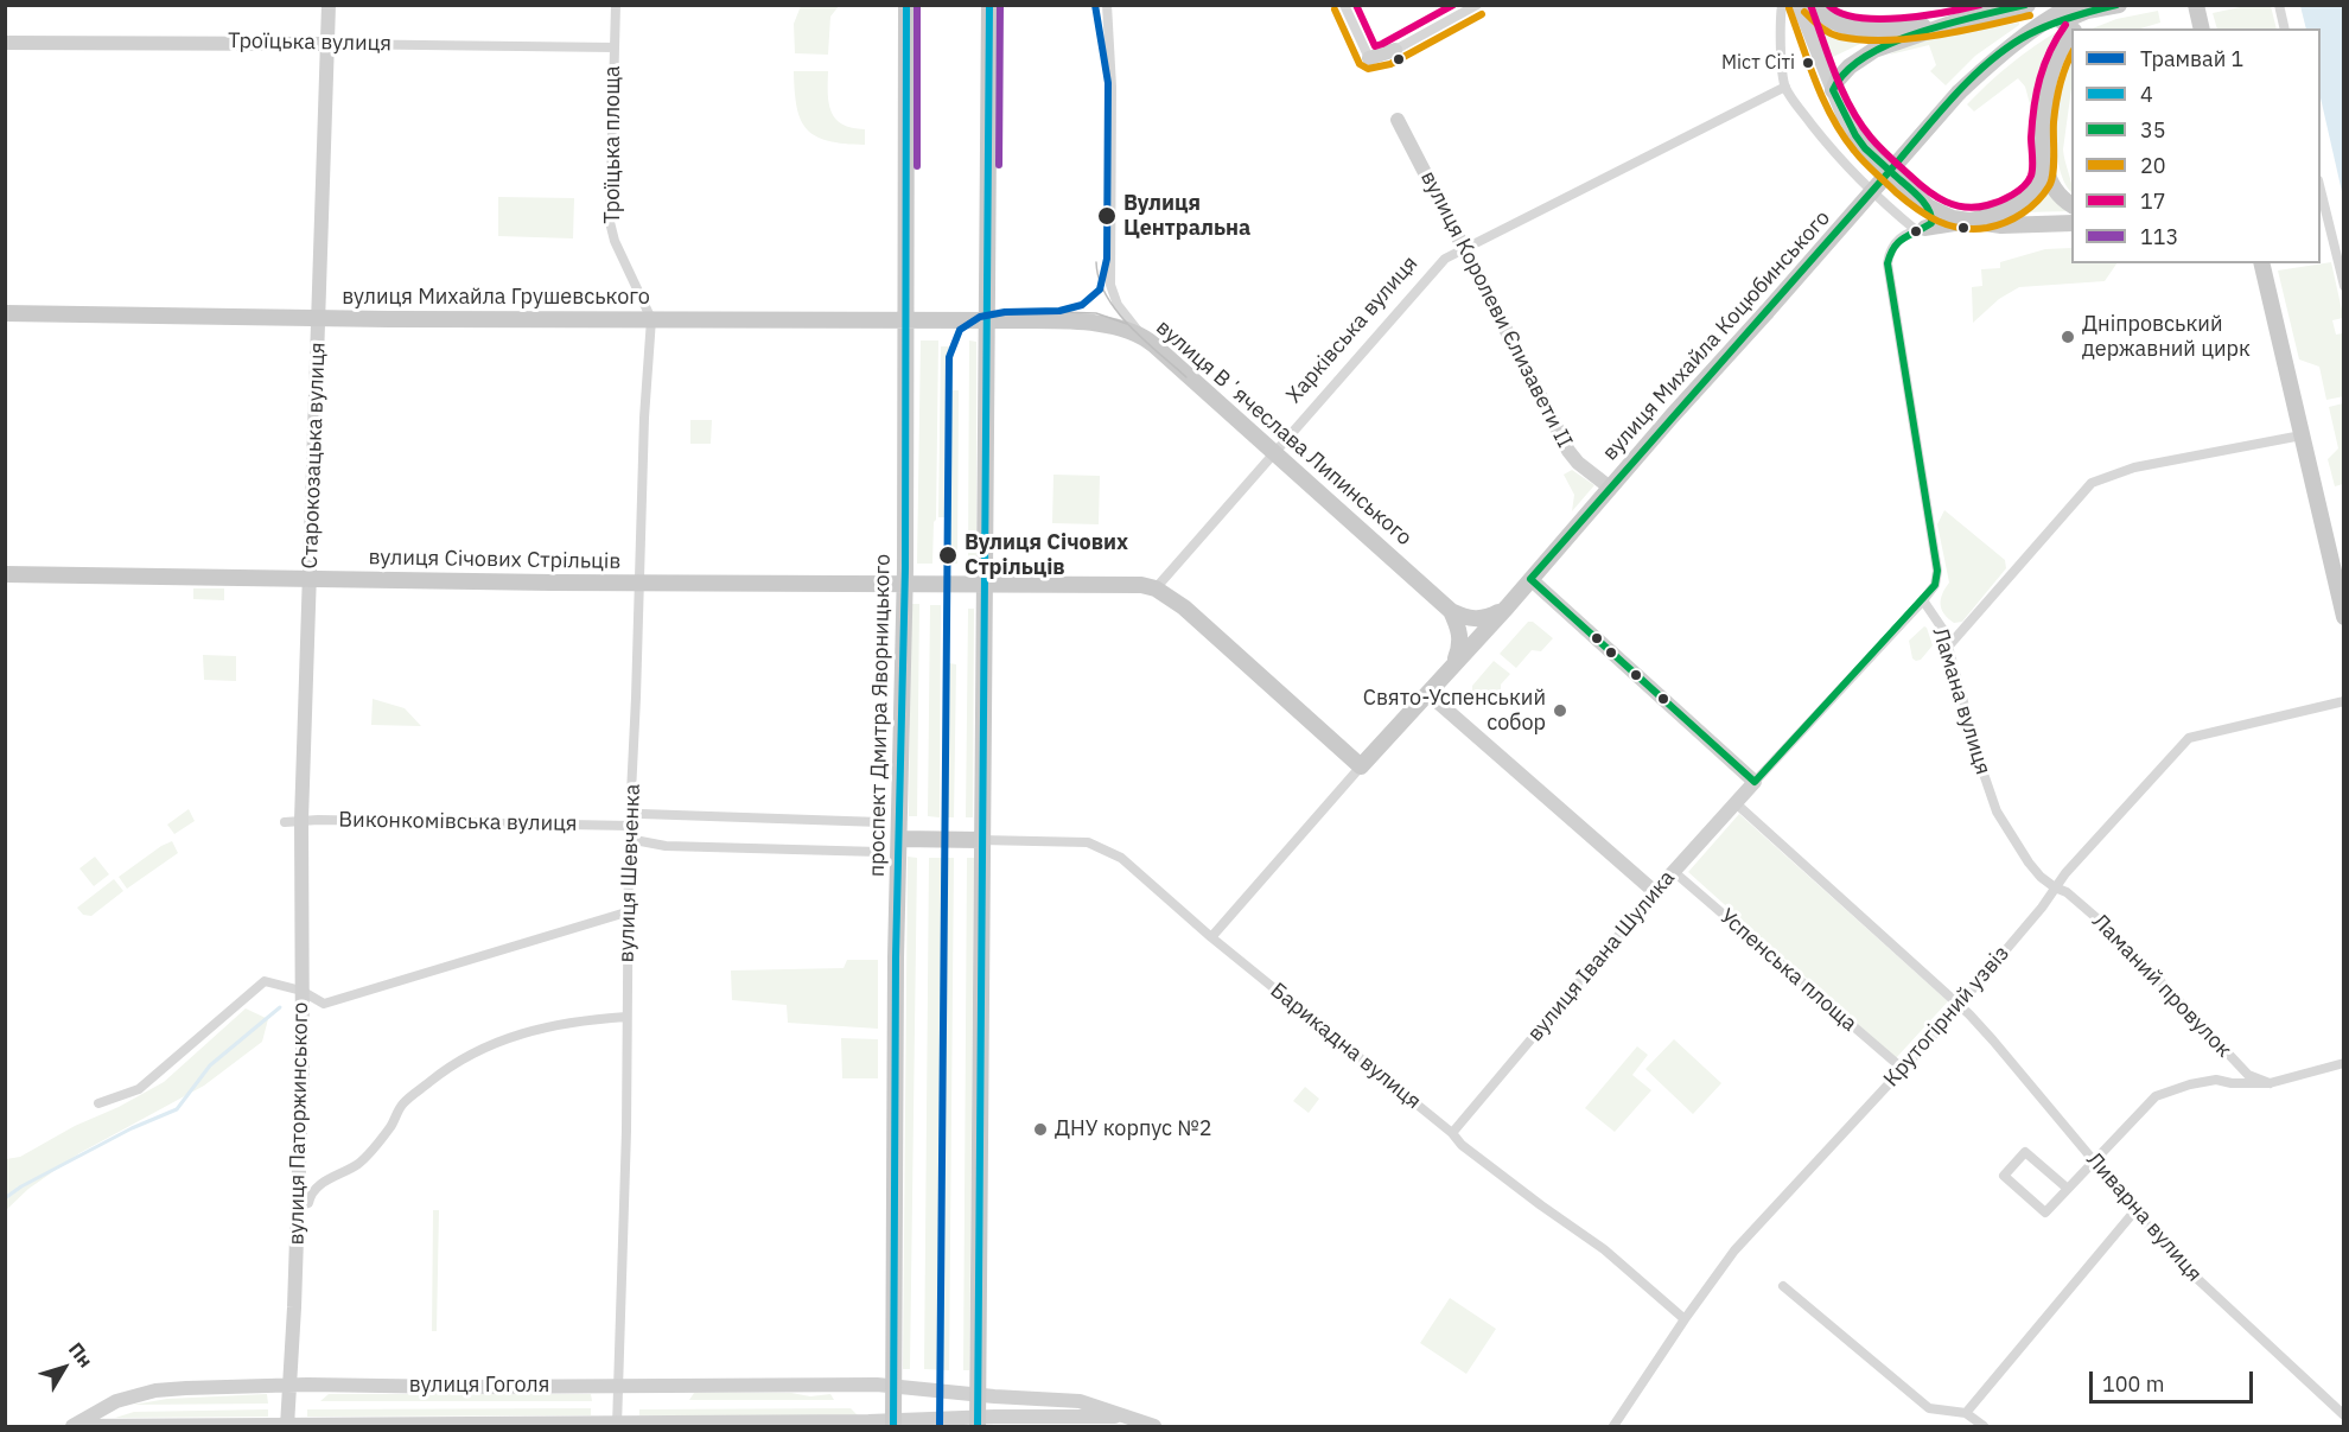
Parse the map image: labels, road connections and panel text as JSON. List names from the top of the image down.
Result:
{
  "streets": {
    "main road": [
      "вулиця Михайла Грушевського",
      "вулиця Михайла Коцюбинського",
      "вулиця Вʼячеслава Липинського",
      "вулиця Січових Стрільців",
      "проспект Дмитра Яворницького"
    ],
    "street": [
      "Троїцька вулиця",
      "Троїцька площа",
      "вулиця Королеви Єлизавети ІІ",
      "Харківська вулиця",
      "Старокозацька вулиця",
      "Ламана вулиця",
      "Виконкомівська вулиця",
      "вулиця Шевченка",
      "вулиця Івана Шулика",
      "Успенська площа",
      "Ламаний провулок",
      "Крутогірний узвіз",
      "Барикадна вулиця",
      "вулиця Паторжинського",
      "Ливарна вулиця",
      "вулиця Гоголя"
    ]
  },
  "crossings": [
    ["Троїцька вулиця", "Троїцька площа"],
    ["Троїцька вулиця", "Старокозацька вулиця"],
    ["Троїцька площа", "вулиця Михайла Грушевського"],
    ["Троїцька площа", "вулиця Шевченка"],
    ["вулиця Михайла Грушевського", "вулиця Вʼячеслава Липинського"],
    ["вулиця Михайла Грушевського", "Старокозацька вулиця"],
    ["вулиця Михайла Грушевського", "проспект Дмитра Яворницького"],
    ["вулиця Михайла Грушевського", "вулиця Шевченка"],
    ["вулиця Королеви Єлизавети ІІ", "Харківська вулиця"],
    ["вулиця Королеви Єлизавети ІІ", "вулиця Михайла Коцюбинського"],
    ["Харківська вулиця", "вулиця Вʼячеслава Липинського"],
    ["вулиця Михайла Коцюбинського", "вулиця Вʼячеслава Липинського"],
    ["Старокозацька вулиця", "вулиця Січових Стрільців"],
    ["Старокозацька вулиця", "Виконкомівська вулиця"],
    ["Старокозацька вулиця", "вулиця Паторжинського"],
    ["вулиця Січових Стрільців", "проспект Дмитра Яворницького"],
    ["вулиця Січових Стрільців", "вулиця Шевченка"],
    ["Ламана вулиця", "Ламаний провулок"],
    ["Ламана вулиця", "Крутогірний узвіз"],
    ["проспект Дмитра Яворницького", "вулиця Гоголя"],
    ["Виконкомівська вулиця", "вулиця Шевченка"],
    ["Виконкомівська вулиця", "вулиця Паторжинського"],
    ["вулиця Шевченка", "вулиця Гоголя"],
    ["вулиця Івана Шулика", "Успенська площа"],
    ["вулиця Івана Шулика", "Барикадна вулиця"],
    ["Успенська площа", "Крутогірний узвіз"],
    ["Ламаний провулок", "Крутогірний узвіз"],
    ["Крутогірний узвіз", "Барикадна вулиця"],
    ["Крутогірний узвіз", "Ливарна вулиця"],
    ["вулиця Паторжинського", "вулиця Гоголя"]
  ],
  "places": [
    "Міст Сіті",
    "Вулиця Центральна",
    "Дніпровський державний цирк",
    "Вулиця Січових Стрільців",
    "Свято-Успенський собор",
    "ДНУ корпус №2"
  ],
  "lines": [
    "tram line 1",
    "transit line 4",
    "transit line 35",
    "transit line 17",
    "transit line 113",
    "transit line 20"
  ],
  "legend": [
    "Трамвай 1",
    "4",
    "35",
    "20",
    "17",
    "113"
  ],
  "scale_bar": "100 m",
  "north": "top right"
}
